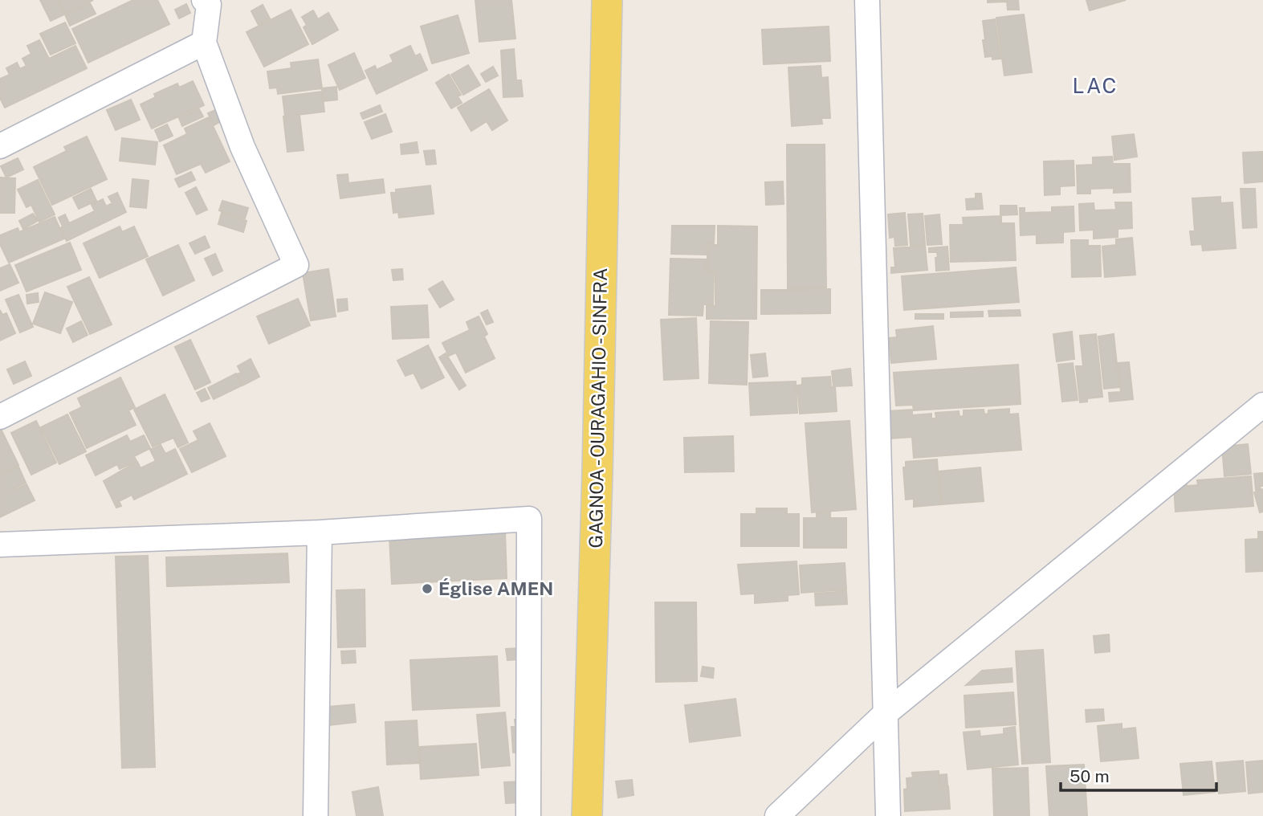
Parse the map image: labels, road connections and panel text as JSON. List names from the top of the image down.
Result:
{
  "streets": {
    "main road": ["GAGNOA - OURAGAHIO - SINFRA"]
  },
  "districts": ["LAC"],
  "places": ["Église AMEN"],
  "scale_bar": "50 m"
}
